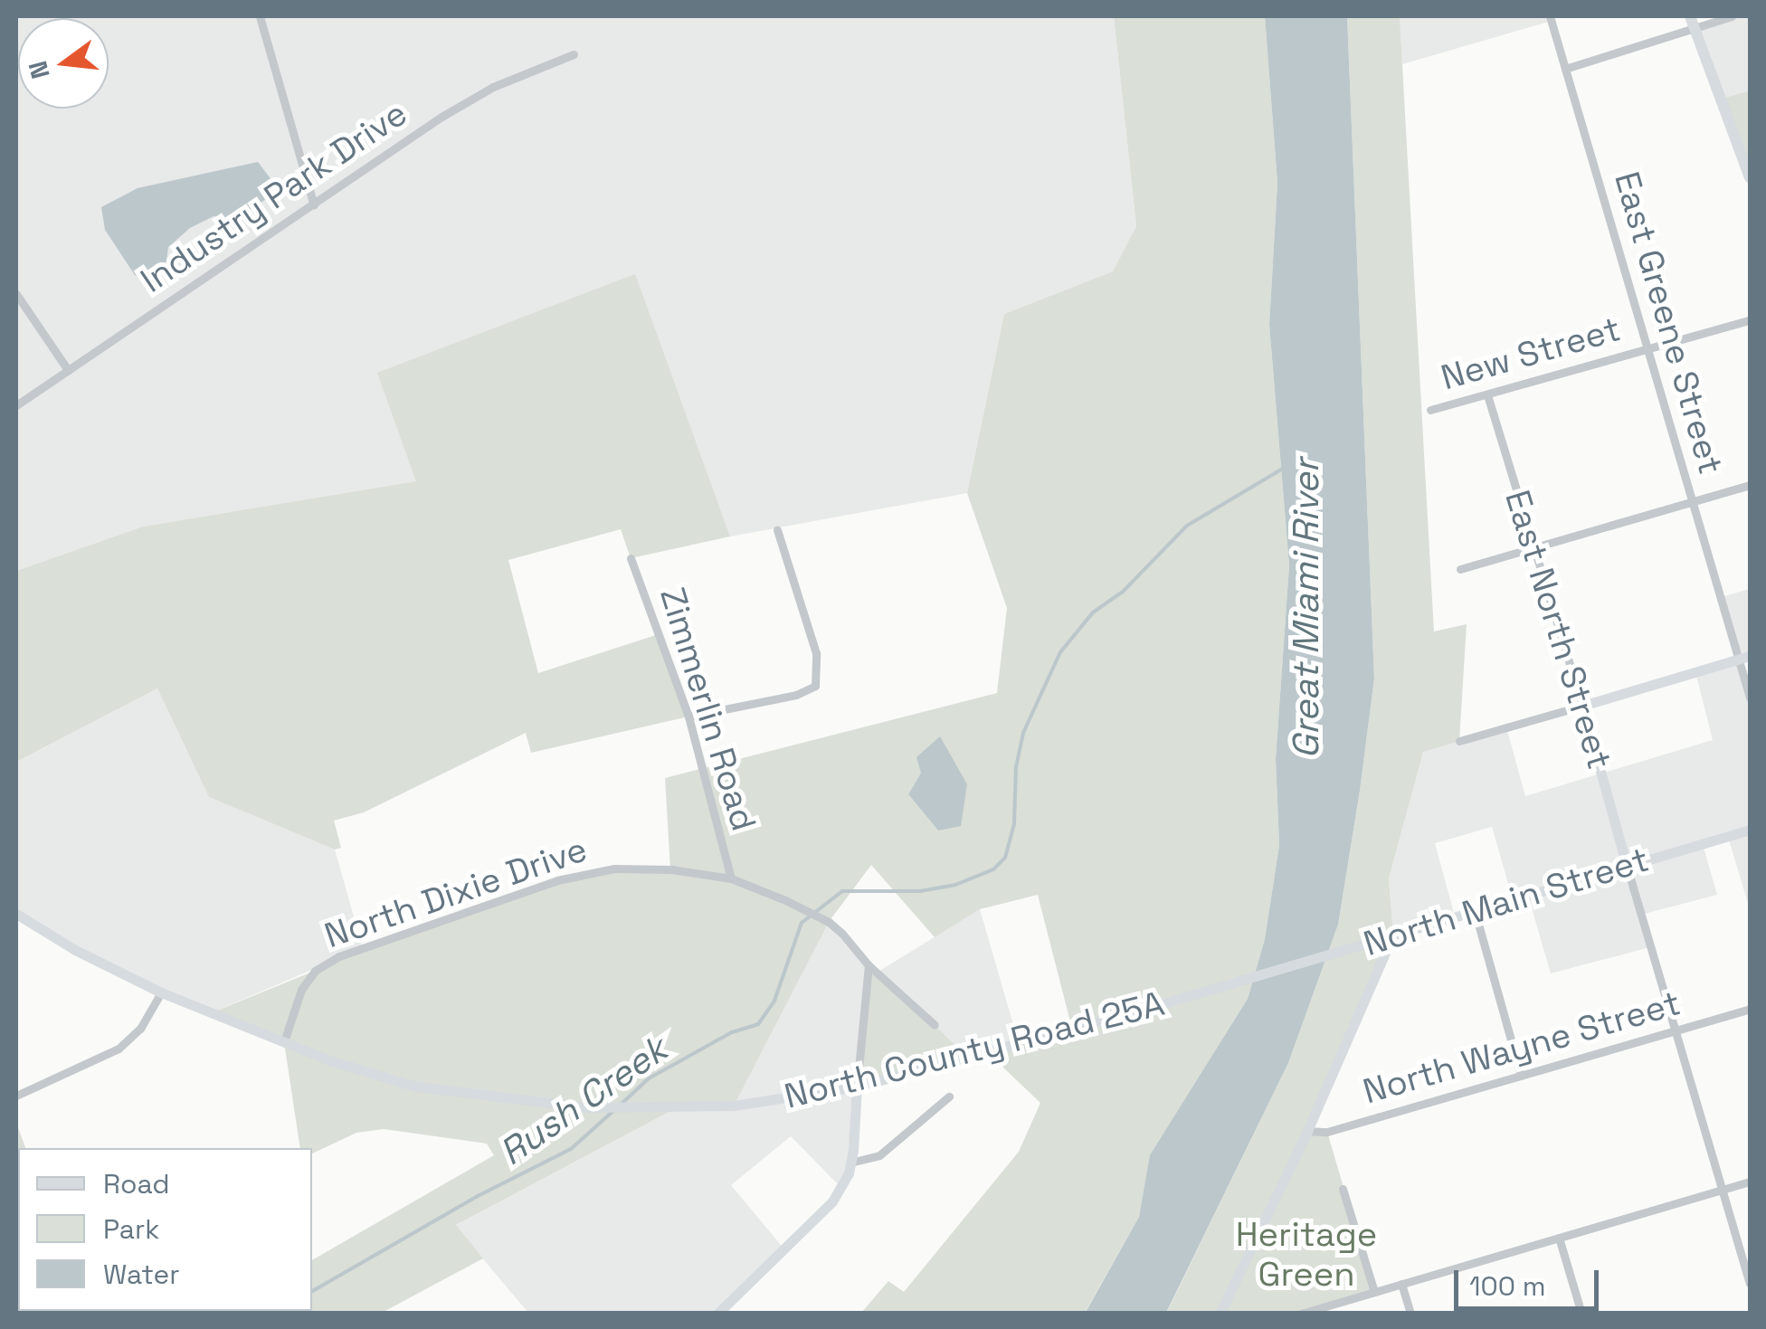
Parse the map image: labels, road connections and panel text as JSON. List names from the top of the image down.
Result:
{
  "streets": {
    "main road": ["East North Street", "North Main Street", "North County Road 25A"],
    "street": [
      "Industry Park Drive",
      "East Greene Street",
      "New Street",
      "Zimmerlin Road",
      "North Dixie Drive",
      "North Wayne Street"
    ]
  },
  "crossings": [
    ["East Greene Street", "New Street"],
    ["New Street", "East North Street"],
    ["East North Street", "North Main Street"],
    ["Zimmerlin Road", "North Dixie Drive"],
    ["North Dixie Drive", "North County Road 25A"],
    ["North Main Street", "North County Road 25A"]
  ],
  "water": ["Great Miami River", "Rush Creek"],
  "parks": ["Heritage Green"],
  "legend": ["Road", "Park", "Water"],
  "scale_bar": "100 m",
  "north": "left"
}
